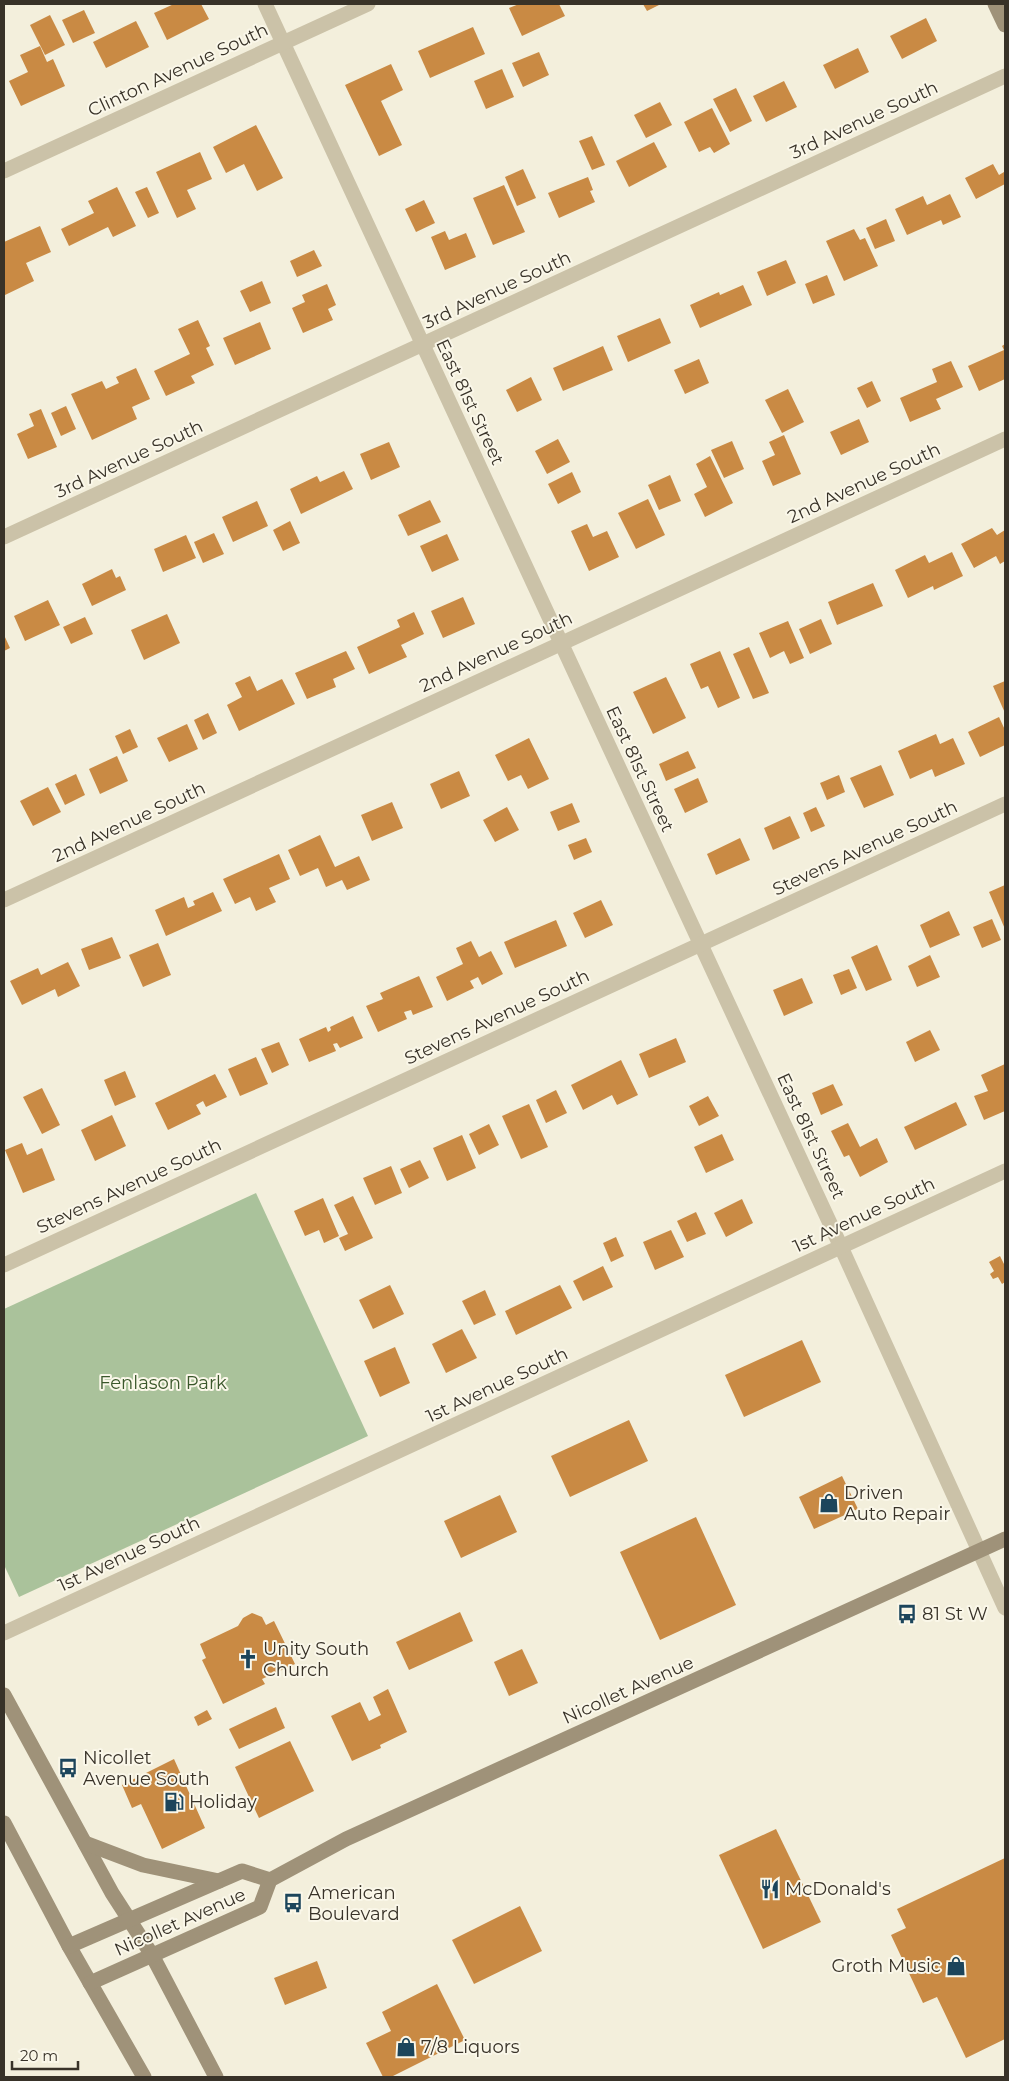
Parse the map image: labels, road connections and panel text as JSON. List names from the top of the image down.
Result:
{
  "streets": {
    "main road": ["Nicollet Avenue"],
    "street": [
      "Clinton Avenue South",
      "3rd Avenue South",
      "East 81st Street",
      "2nd Avenue South",
      "Stevens Avenue South",
      "1st Avenue South"
    ]
  },
  "crossings": [
    ["Clinton Avenue South", "East 81st Street"],
    ["3rd Avenue South", "East 81st Street"],
    ["East 81st Street", "2nd Avenue South"],
    ["East 81st Street", "Stevens Avenue South"],
    ["East 81st Street", "1st Avenue South"],
    ["East 81st Street", "Nicollet Avenue"]
  ],
  "parks": ["Fenlason Park"],
  "places": {
    "shop": ["Driven Auto Repair", "Groth Music", "7/8 Liquors"],
    "bus stop": ["81 St W", "Nicollet Avenue South", "American Boulevard"],
    "church": ["Unity South Church"],
    "fuel station": ["Holiday"],
    "restaurant": ["McDonald's"]
  },
  "scale_bar": "20 m"
}
